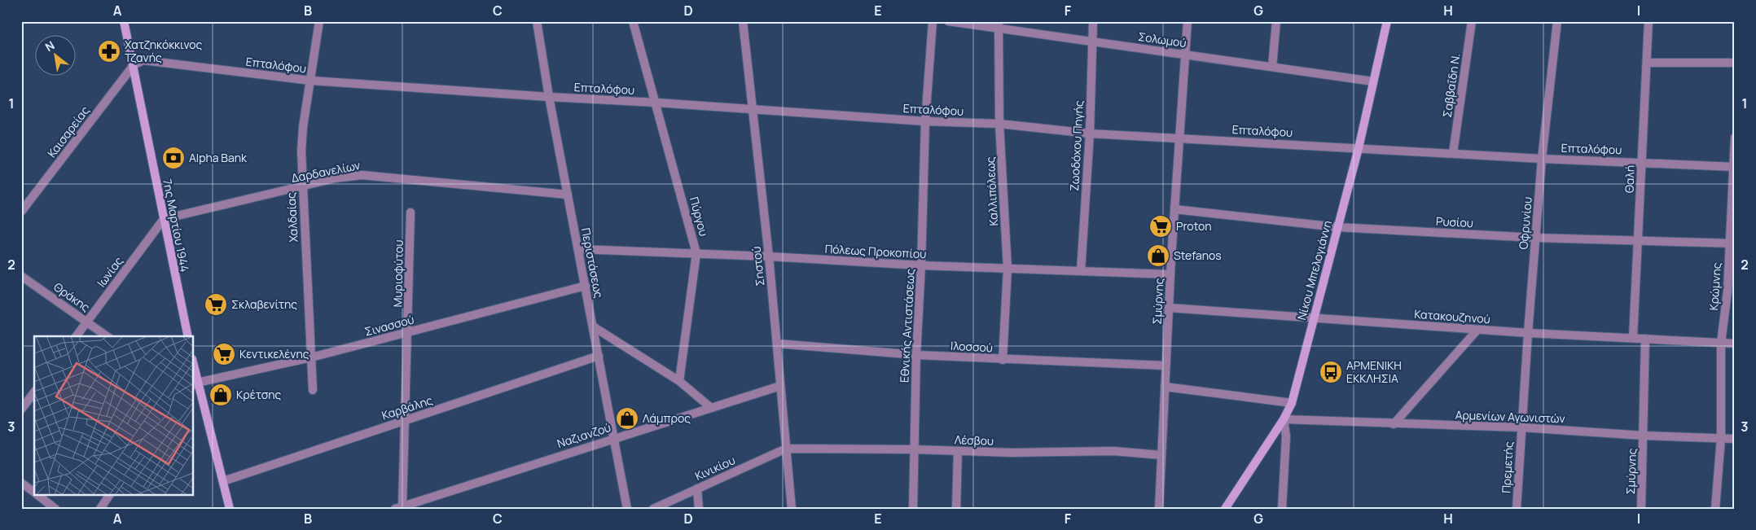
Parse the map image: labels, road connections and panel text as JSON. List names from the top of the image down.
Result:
{
  "streets": {
    "main road": ["7ης Μαρτίου 1944", "Νίκου Μπελογιάννη"],
    "street": [
      "Σολωμού",
      "Επταλόφου",
      "Σαββαΐδη Ν.",
      "Καισαρείας",
      "Ζωοδόχου Πηγής",
      "Δαρδανελίων",
      "Θαλή",
      "Καλλιπόλεως",
      "Πύργου",
      "Χαλδαίας",
      "Ρυσίου",
      "Οφρυνίου",
      "Πόλεως Προκοπίου",
      "Περιστάσεως",
      "Σηστού",
      "Ιωνίας",
      "Μυριοφύτου",
      "Κρώμνης",
      "Θράκης",
      "Σμύρνης",
      "Κατακουζηνού",
      "Σινασσού",
      "Εθνικής Αντιστάσεως",
      "Ιλοσσού",
      "Καρβάλης",
      "Αρμενίων Αγωνιστών",
      "Ναζιανζού",
      "Λέσβου",
      "Πρεμετής",
      "Κινικίου"
    ]
  },
  "crossings": [
    ["Σολωμού", "Ζωοδόχου Πηγής"],
    ["Σολωμού", "Καλλιπόλεως"],
    ["Σολωμού", "Νίκου Μπελογιάννη"],
    ["Σολωμού", "Σμύρνης"],
    ["Επταλόφου", "Σαββαΐδη Ν."],
    ["Επταλόφου", "Καισαρείας"],
    ["Επταλόφου", "Ζωοδόχου Πηγής"],
    ["Επταλόφου", "Θαλή"],
    ["Επταλόφου", "Καλλιπόλεως"],
    ["Επταλόφου", "Πύργου"],
    ["Επταλόφου", "Χαλδαίας"],
    ["Επταλόφου", "Οφρυνίου"],
    ["Επταλόφου", "7ης Μαρτίου 1944"],
    ["Επταλόφου", "Περιστάσεως"],
    ["Επταλόφου", "Σηστού"],
    ["Επταλόφου", "Νίκου Μπελογιάννη"],
    ["Επταλόφου", "Κρώμνης"],
    ["Επταλόφου", "Σμύρνης"],
    ["Επταλόφου", "Εθνικής Αντιστάσεως"],
    ["Καισαρείας", "7ης Μαρτίου 1944"],
    ["Ζωοδόχου Πηγής", "Πόλεως Προκοπίου"],
    ["Δαρδανελίων", "Χαλδαίας"],
    ["Δαρδανελίων", "7ης Μαρτίου 1944"],
    ["Δαρδανελίων", "Περιστάσεως"],
    ["Δαρδανελίων", "Ιωνίας"],
    ["Θαλή", "Ρυσίου"],
    ["Θαλή", "Κατακουζηνού"],
    ["Καλλιπόλεως", "Πόλεως Προκοπίου"],
    ["Καλλιπόλεως", "Ιλοσσού"],
    ["Πύργου", "Πόλεως Προκοπίου"],
    ["Χαλδαίας", "Σινασσού"],
    ["Ρυσίου", "Οφρυνίου"],
    ["Ρυσίου", "Νίκου Μπελογιάννη"],
    ["Ρυσίου", "Κρώμνης"],
    ["Ρυσίου", "Σμύρνης"],
    ["Οφρυνίου", "Κατακουζηνού"],
    ["Οφρυνίου", "Αρμενίων Αγωνιστών"],
    ["Οφρυνίου", "Πρεμετής"],
    ["7ης Μαρτίου 1944", "Ιωνίας"],
    ["Πόλεως Προκοπίου", "Περιστάσεως"],
    ["Πόλεως Προκοπίου", "Σηστού"],
    ["Πόλεως Προκοπίου", "Σμύρνης"],
    ["Πόλεως Προκοπίου", "Εθνικής Αντιστάσεως"],
    ["Περιστάσεως", "Σινασσού"],
    ["Περιστάσεως", "Καρβάλης"],
    ["Περιστάσεως", "Ναζιανζού"],
    ["Σηστού", "Ιλοσσού"],
    ["Σηστού", "Ναζιανζού"],
    ["Σηστού", "Λέσβου"],
    ["Σηστού", "Κινικίου"],
    ["Νίκου Μπελογιάννη", "Κατακουζηνού"],
    ["Νίκου Μπελογιάννη", "Αρμενίων Αγωνιστών"],
    ["Ιωνίας", "Θράκης"],
    ["Μυριοφύτου", "Σινασσού"],
    ["Μυριοφύτου", "Καρβάλης"],
    ["Μυριοφύτου", "Ναζιανζού"],
    ["Κρώμνης", "Κατακουζηνού"],
    ["Κρώμνης", "Αρμενίων Αγωνιστών"],
    ["Σμύρνης", "Κατακουζηνού"],
    ["Σμύρνης", "Ιλοσσού"],
    ["Σμύρνης", "Αρμενίων Αγωνιστών"],
    ["Σμύρνης", "Λέσβου"],
    ["Εθνικής Αντιστάσεως", "Ιλοσσού"],
    ["Εθνικής Αντιστάσεως", "Λέσβου"],
    ["Αρμενίων Αγωνιστών", "Πρεμετής"],
    ["Λέσβου", "Κινικίου"]
  ],
  "places": {
    "pharmacy": ["Χατζηκόκκινος Τζανής"],
    "bank": ["Alpha Bank"],
    "supermarket": ["Proton", "Σκλαβενίτης", "Κεντικελένης"],
    "shop": ["Stefanos", "Κρέτσης", "Λάμπρος"],
    "bus stop": ["ΑΡΜΕΝΙΚΗ ΕΚΚΛΗΣΙΑ"]
  },
  "north": "top left",
  "grid": {
    "columns": [
      "A",
      "B",
      "C",
      "D",
      "E",
      "F",
      "G",
      "H",
      "I"
    ],
    "rows": ["1", "2", "3"]
  }
}
